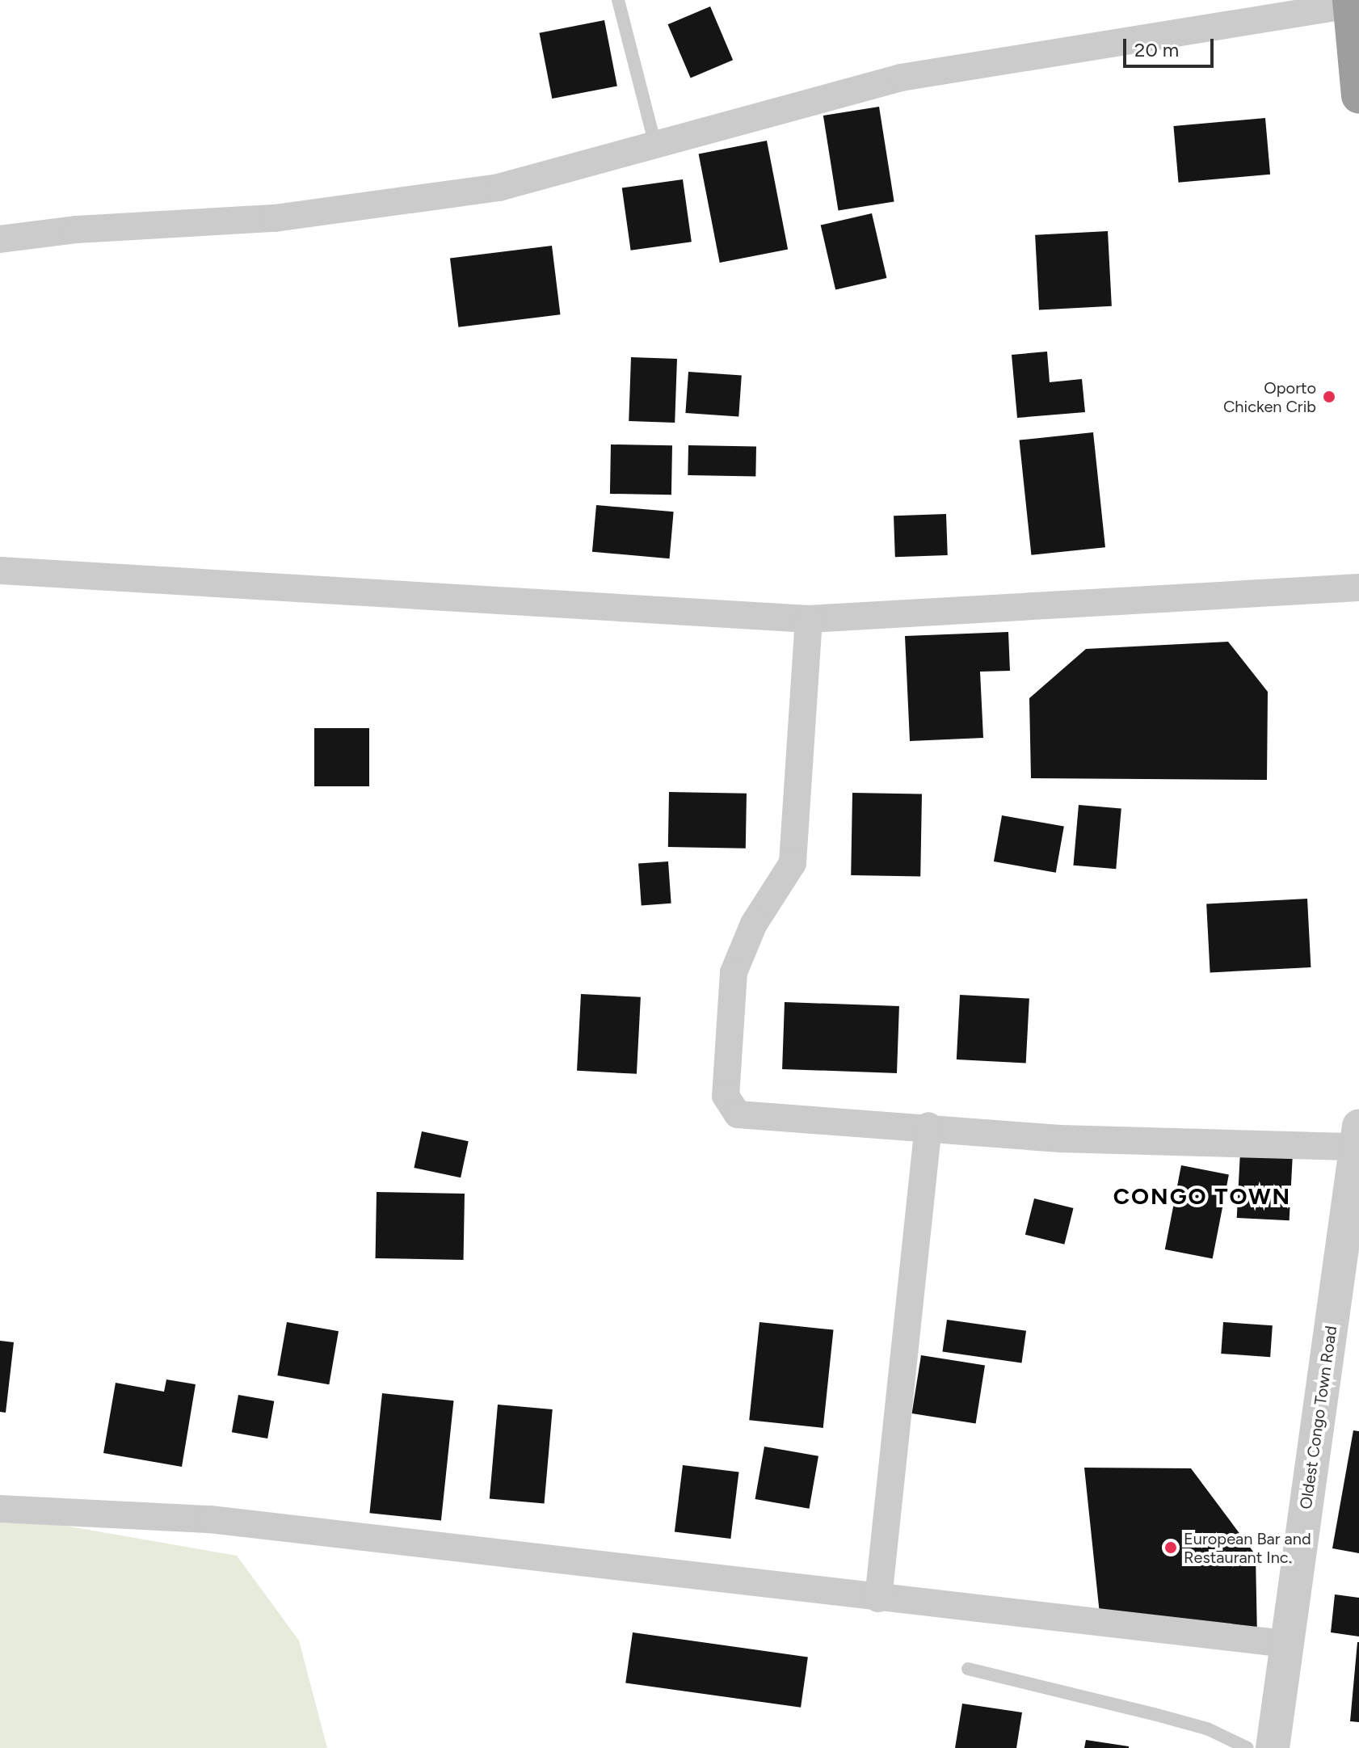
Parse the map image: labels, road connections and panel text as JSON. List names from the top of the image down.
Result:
{
  "streets": {
    "street": ["Oldest Congo Town Road"]
  },
  "districts": ["CONGO TOWN"],
  "places": ["Oporto Chicken Crib", "European Bar and Restaurant Inc."],
  "scale_bar": "20 m"
}
